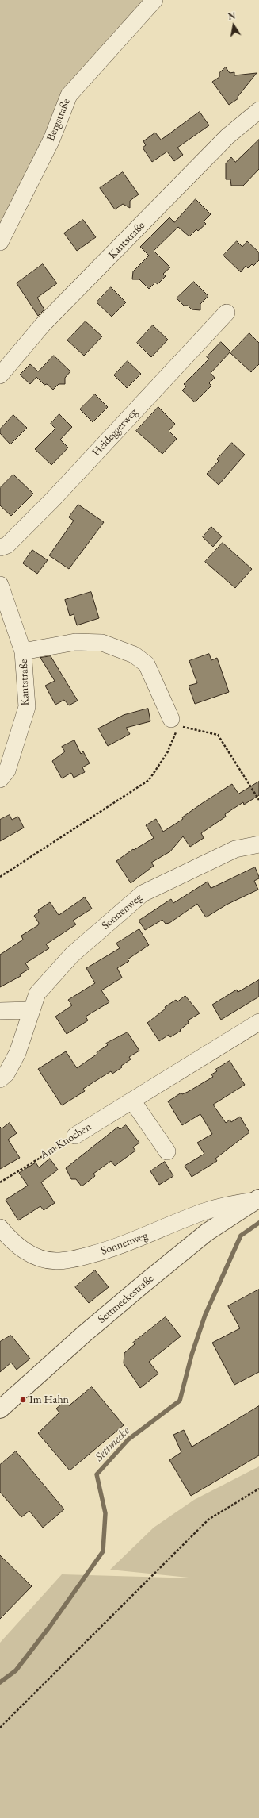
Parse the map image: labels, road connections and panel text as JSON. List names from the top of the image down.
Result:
{
  "streets": {
    "street": [
      "Bergstraße",
      "Kantstraße",
      "Heideggerweg",
      "Sonnenweg",
      "Am Knochen",
      "Settmeckestraße"
    ]
  },
  "crossings": [
    ["Sonnenweg", "Settmeckestraße"]
  ],
  "water": ["Settmecke"],
  "places": ["Im Hahn"],
  "north": "top"
}
